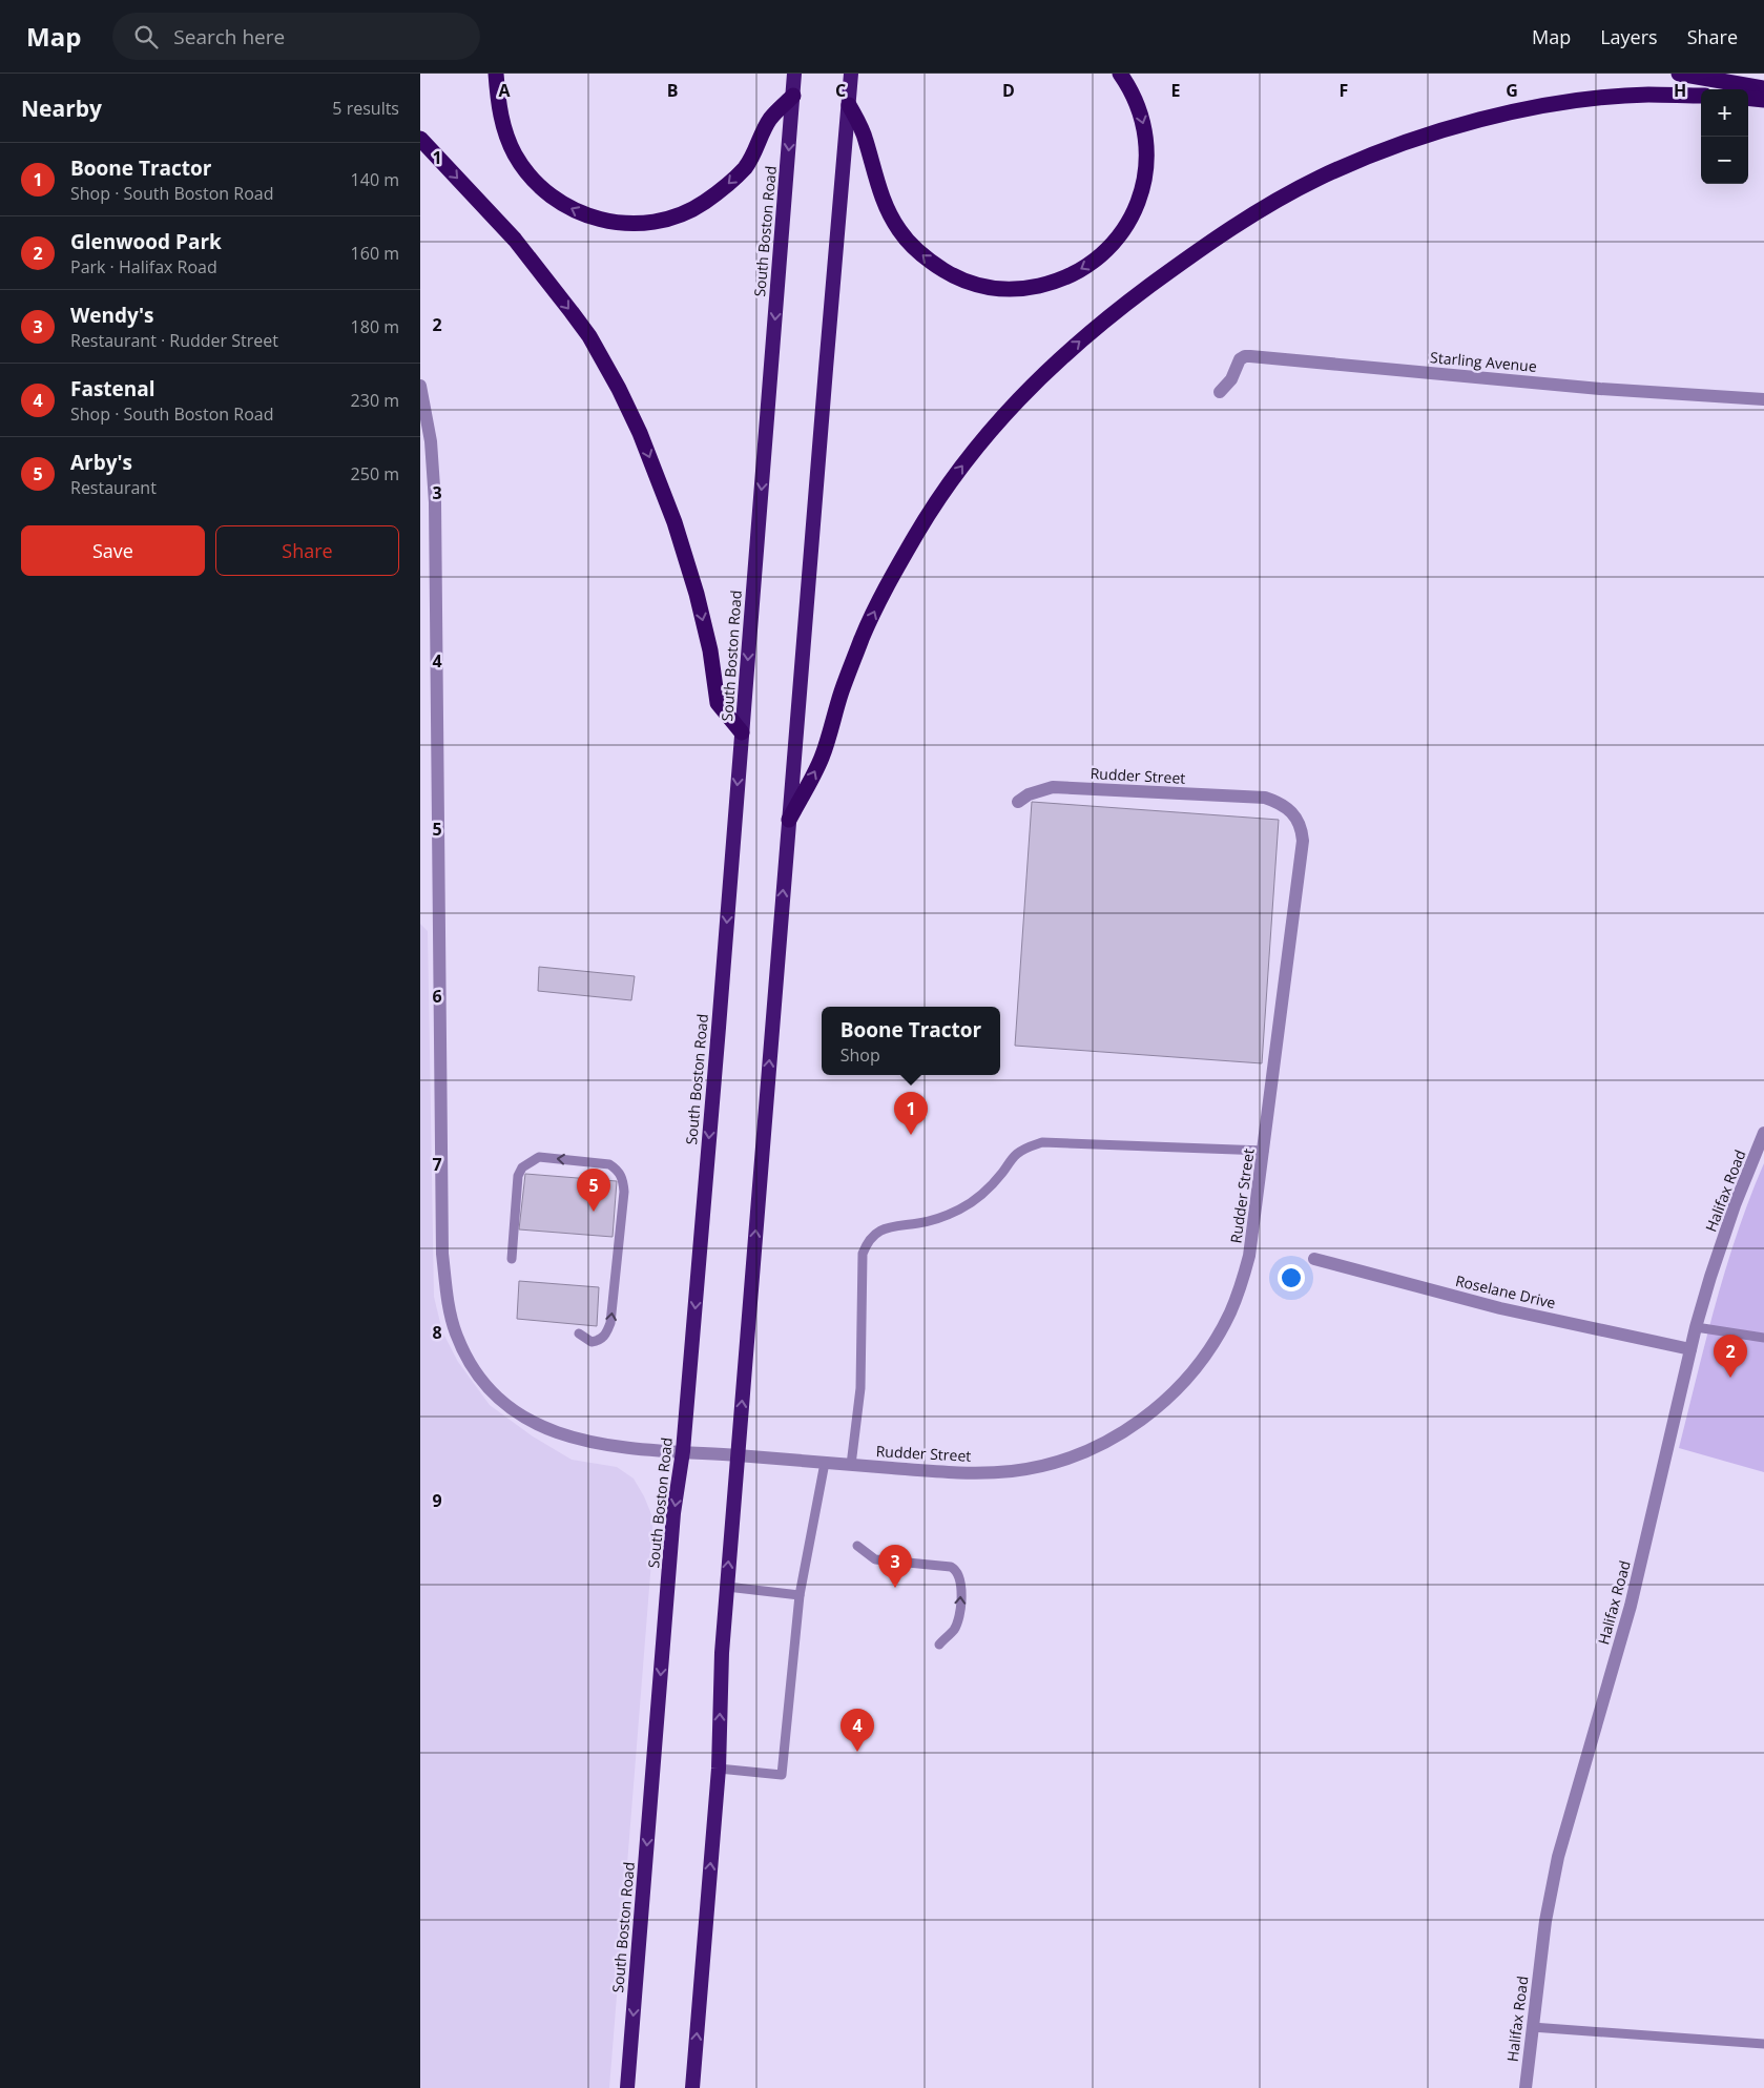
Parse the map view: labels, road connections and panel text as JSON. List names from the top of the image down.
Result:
{
  "streets": {
    "highway": ["South Boston Road"],
    "street": [
      "Starling Avenue",
      "Rudder Street",
      "Halifax Road",
      "Roselane Drive"
    ]
  },
  "crossings": [
    ["South Boston Road", "Rudder Street"],
    ["Halifax Road", "Roselane Drive"]
  ],
  "page": {
    "header": "Map",
    "search": "Search here",
    "nav": ["Map", "Layers", "Share"],
    "heading": ["Nearby", "5 results"],
    "map_buttons": ["+", "−"],
    "list": [
      {
        "mark": "1",
        "name": "Boone Tractor",
        "note": "Shop · South Boston Road",
        "value": "140 m"
      },
      {
        "mark": "2",
        "name": "Glenwood Park",
        "note": "Park · Halifax Road",
        "value": "160 m"
      },
      {
        "mark": "3",
        "name": "Wendy's",
        "note": "Restaurant · Rudder Street",
        "value": "180 m"
      },
      {
        "mark": "4",
        "name": "Fastenal",
        "note": "Shop · South Boston Road",
        "value": "230 m"
      },
      {
        "mark": "5",
        "name": "Arby's",
        "note": "Restaurant",
        "value": "250 m"
      }
    ],
    "buttons": ["Save", "Share"],
    "popup": ["Boone Tractor", "Shop"],
    "pins": [
      "1",
      "5",
      "2",
      "3",
      "4"
    ]
  },
  "grid": {
    "columns": [
      "A",
      "B",
      "C",
      "D",
      "E",
      "F",
      "G",
      "H"
    ],
    "rows": [
      "1",
      "2",
      "3",
      "4",
      "5",
      "6",
      "7",
      "8",
      "9"
    ]
  }
}
